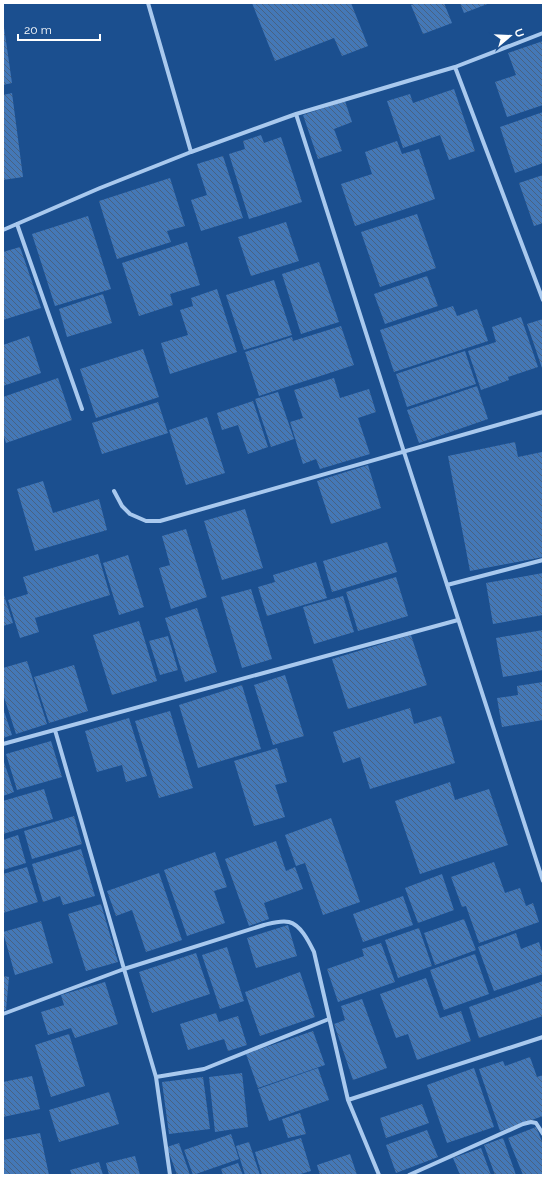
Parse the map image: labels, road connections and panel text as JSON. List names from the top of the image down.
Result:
{
  "scale_bar": "20 m",
  "north": "right"
}
